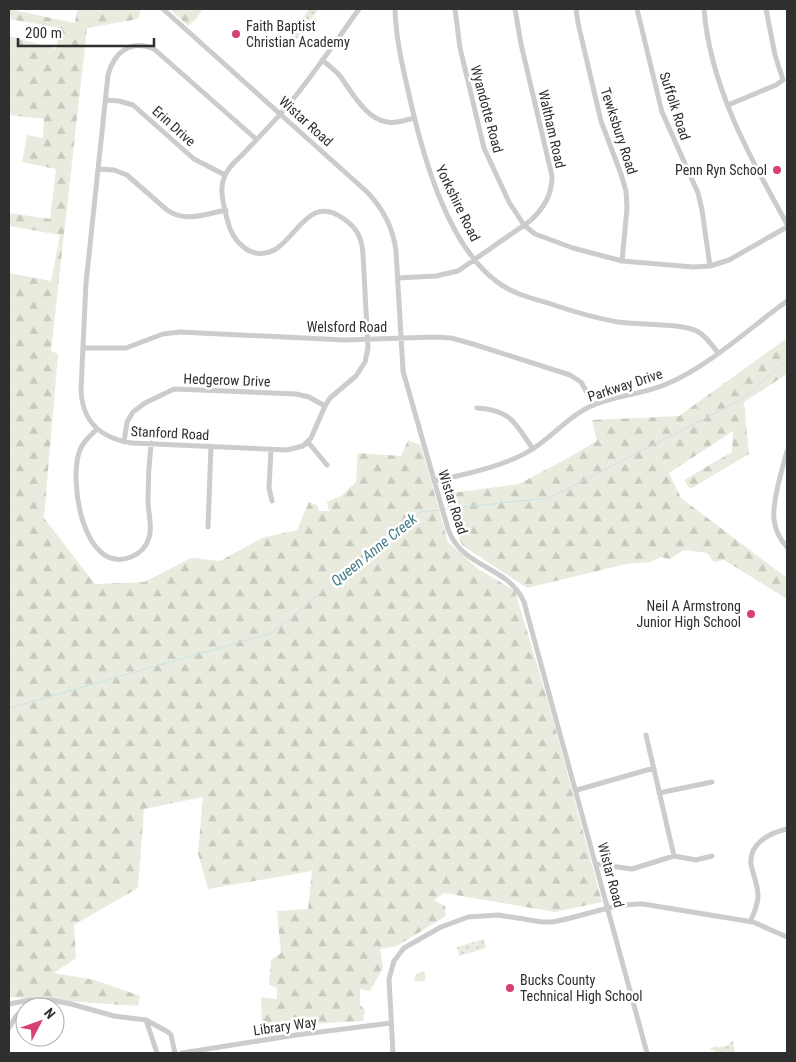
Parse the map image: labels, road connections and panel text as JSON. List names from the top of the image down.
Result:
{
  "streets": {
    "street": [
      "Suffolk Road",
      "Wyandotte Road",
      "Wistar Road",
      "Erin Drive",
      "Waltham Road",
      "Tewksbury Road",
      "Yorkshire Road",
      "Welsford Road",
      "Hedgerow Drive",
      "Parkway Drive",
      "Stanford Road",
      "Library Way"
    ]
  },
  "crossings": [
    ["Suffolk Road", "Wyandotte Road"],
    ["Wyandotte Road", "Waltham Road"],
    ["Wyandotte Road", "Tewksbury Road"],
    ["Wistar Road", "Waltham Road"],
    ["Wistar Road", "Welsford Road"],
    ["Wistar Road", "Parkway Drive"],
    ["Waltham Road", "Yorkshire Road"],
    ["Yorkshire Road", "Parkway Drive"],
    ["Welsford Road", "Parkway Drive"],
    ["Hedgerow Drive", "Stanford Road"]
  ],
  "water": ["Queen Anne Creek"],
  "places": [
    "Faith Baptist Christian Academy",
    "Penn Ryn School",
    "Neil A Armstrong Junior High School",
    "Bucks County Technical High School"
  ],
  "scale_bar": "200 m",
  "north": "top right"
}
